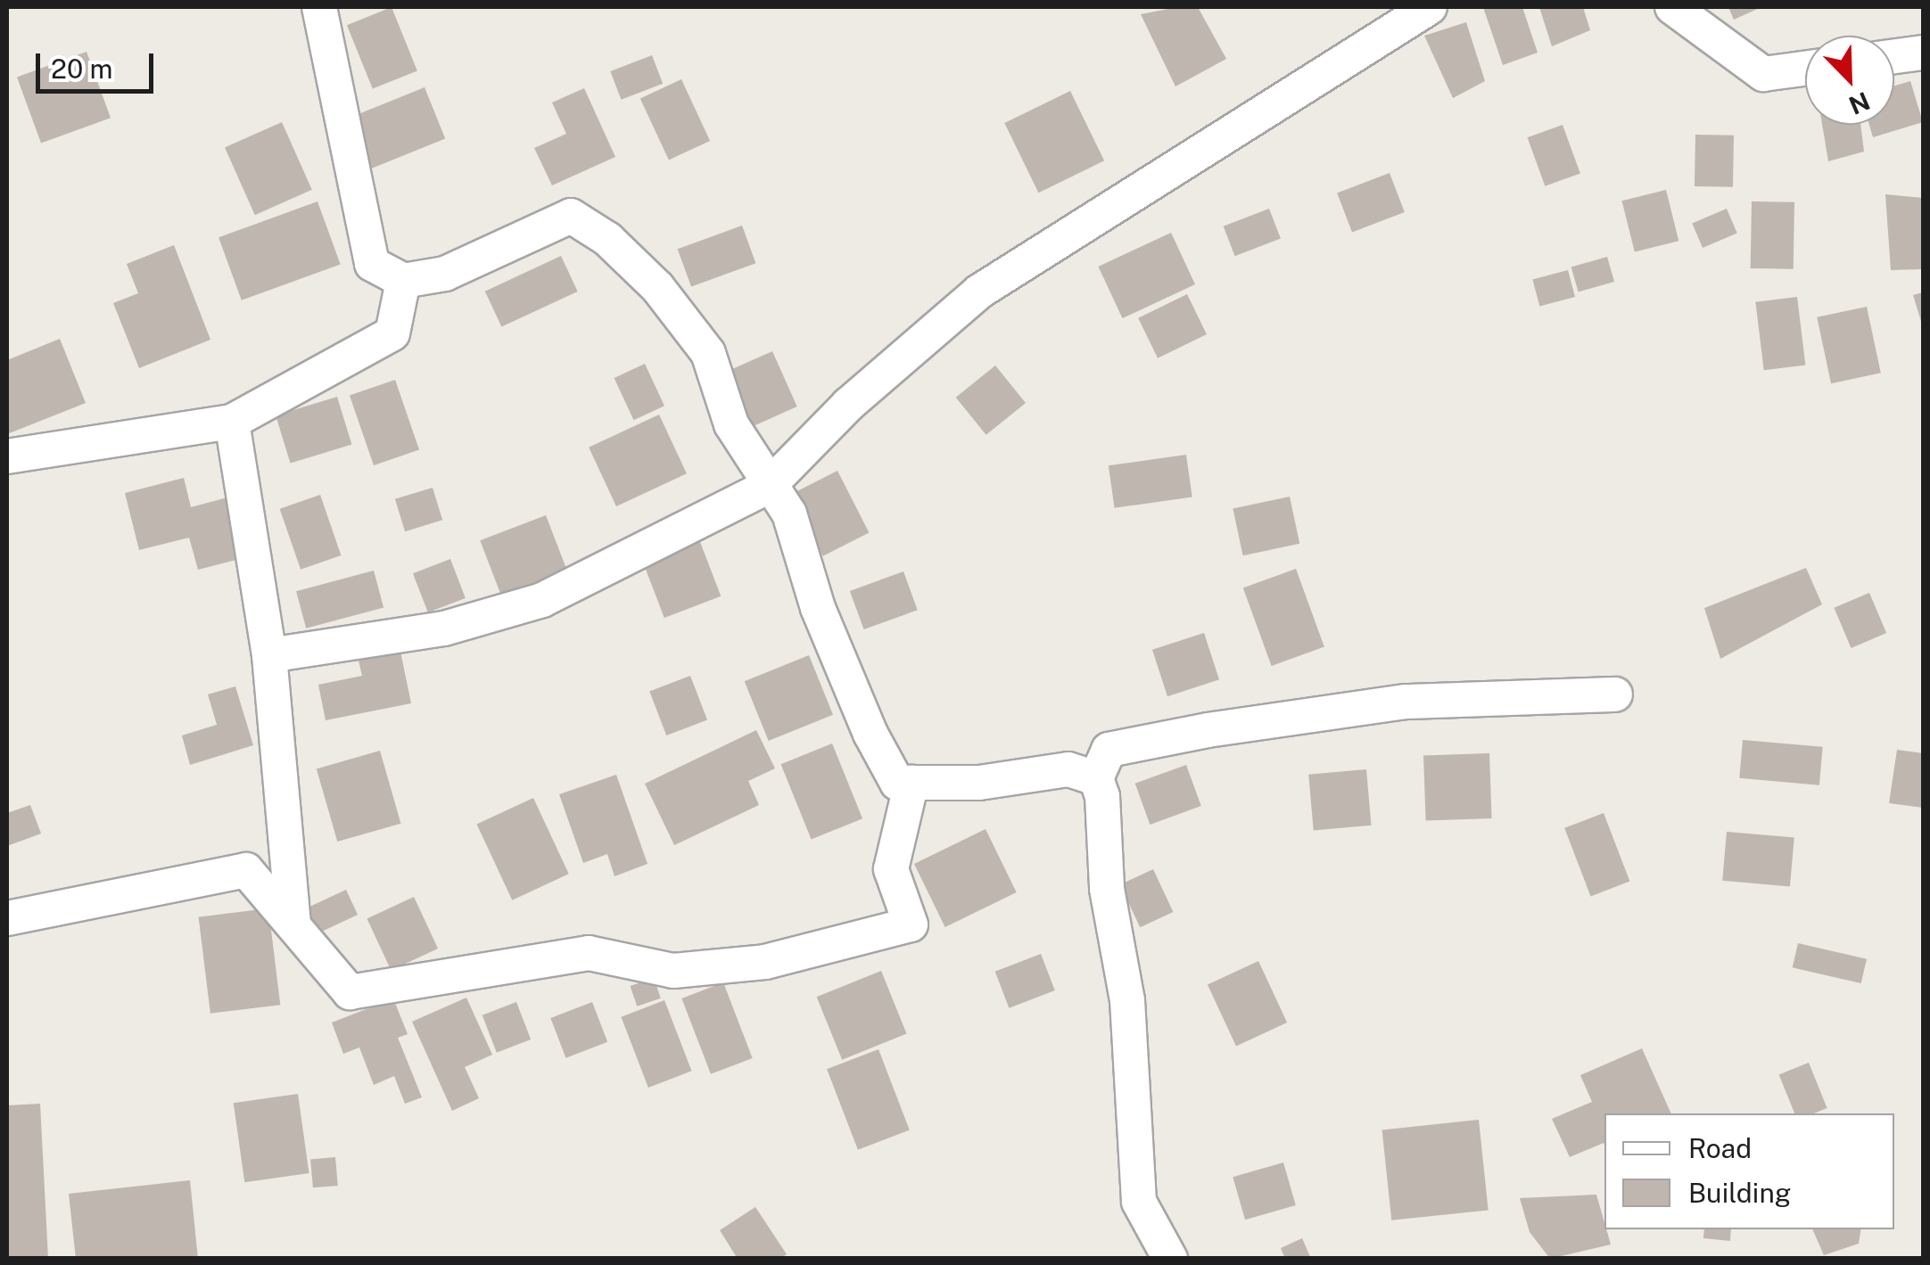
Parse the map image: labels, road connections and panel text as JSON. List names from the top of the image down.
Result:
{
  "legend": ["Road", "Building"],
  "scale_bar": "20 m",
  "north": "bottom right"
}
